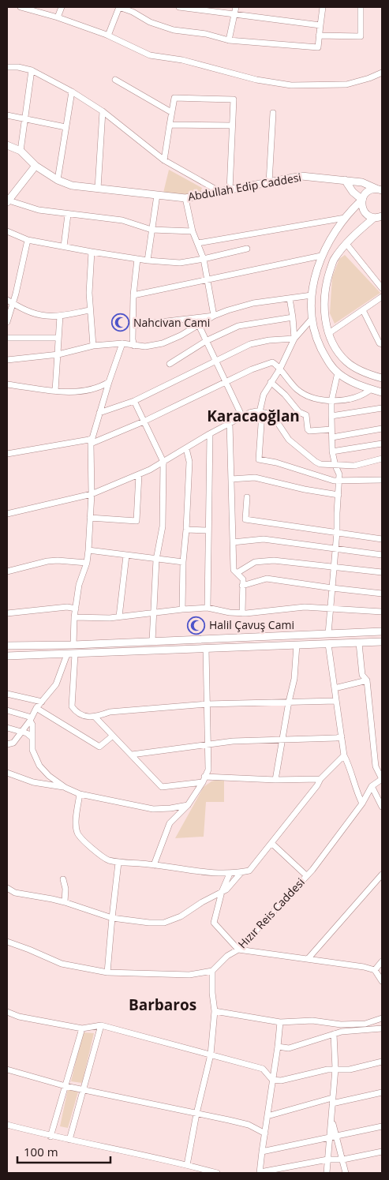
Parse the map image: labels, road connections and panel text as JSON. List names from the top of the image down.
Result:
{
  "streets": {
    "main road": ["Abdullah Edip Caddesi"],
    "street": ["Hızır Reis Caddesi"]
  },
  "districts": ["Karacaoğlan", "Barbaros"],
  "places": {
    "mosque": ["Nahcivan Cami", "Halil Çavuş Cami"]
  },
  "scale_bar": "100 m"
}
